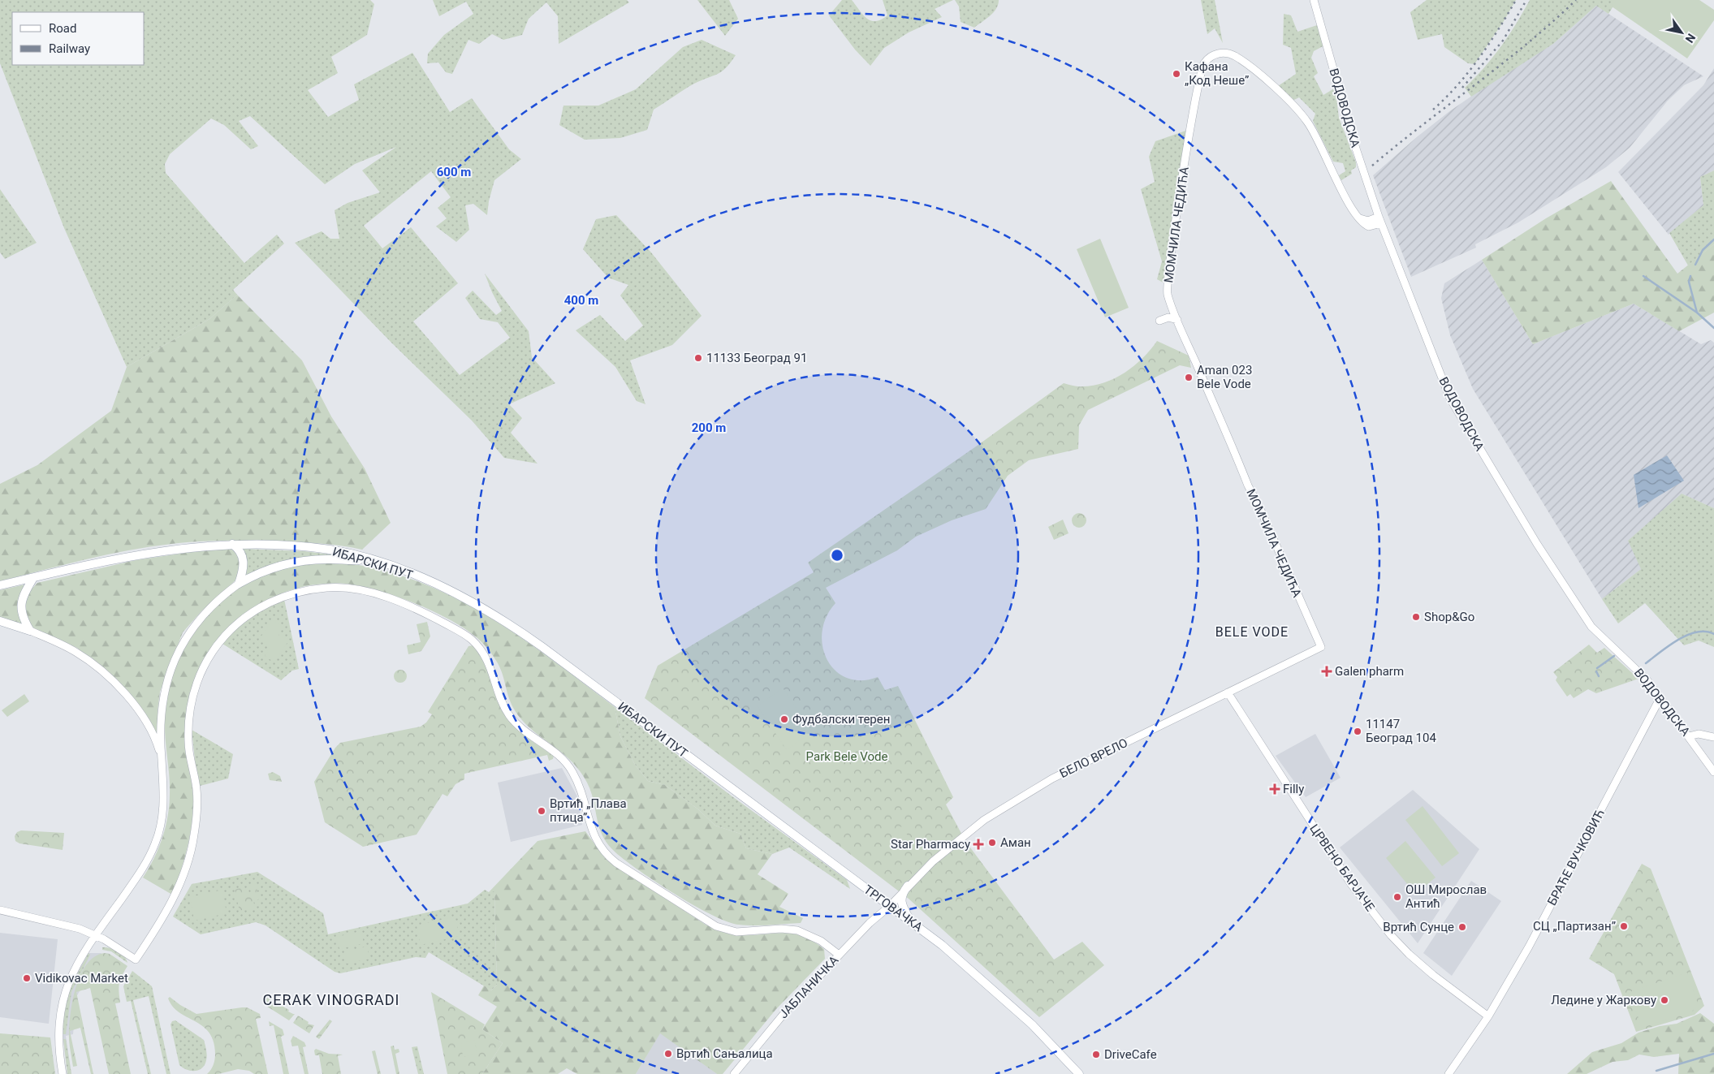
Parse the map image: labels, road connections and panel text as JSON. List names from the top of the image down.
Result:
{
  "streets": {
    "main road": ["ИБАРСКИ ПУТ", "ТРГОВАЧКА"],
    "street": [
      "ВОДОВОДСКА",
      "МОМЧИЛА ЧЕДИЋА",
      "БЕЛО ВРЕЛО",
      "БРАЋЕ ВУЧКОВИЋ",
      "ЦРВЕНО БАРЈАЧЕ",
      "ЈАБЛАНИЧКА"
    ]
  },
  "crossings": [
    ["ВОДОВОДСКА", "МОМЧИЛА ЧЕДИЋА"],
    ["ВОДОВОДСКА", "БРАЋЕ ВУЧКОВИЋ"],
    ["МОМЧИЛА ЧЕДИЋА", "БЕЛО ВРЕЛО"],
    ["ИБАРСКИ ПУТ", "ТРГОВАЧКА"],
    ["БЕЛО ВРЕЛО", "ЦРВЕНО БАРЈАЧЕ"],
    ["БЕЛО ВРЕЛО", "ТРГОВАЧКА"],
    ["БЕЛО ВРЕЛО", "ЈАБЛАНИЧКА"],
    ["БРАЋЕ ВУЧКОВИЋ", "ЦРВЕНО БАРЈАЧЕ"],
    ["ТРГОВАЧКА", "ЈАБЛАНИЧКА"]
  ],
  "districts": ["BELE VODE", "CERAK VINOGRADI"],
  "parks": ["Park Bele Vode"],
  "places": {
    "other": [
      "Кафана „Код Неше”",
      "11133 Београд 91",
      "Aman 023 Bele Vode",
      "Shop&Go",
      "Фудбалски терен",
      "11147 Београд 104",
      "Вртић „Плава птица”",
      "Аман",
      "ОШ Мирослав Антић",
      "СЦ „Партизан”",
      "Вртић Сунце",
      "Vidikovac Market",
      "Ледине у Жаркову",
      "Вртић Сањалица",
      "DriveCafe"
    ],
    "health": ["Galen pharm", "Filly", "Star Pharmacy"]
  },
  "legend": ["Road", "Railway"],
  "north": "bottom right",
  "rings": ["600 m", "400 m", "200 m"]
}
